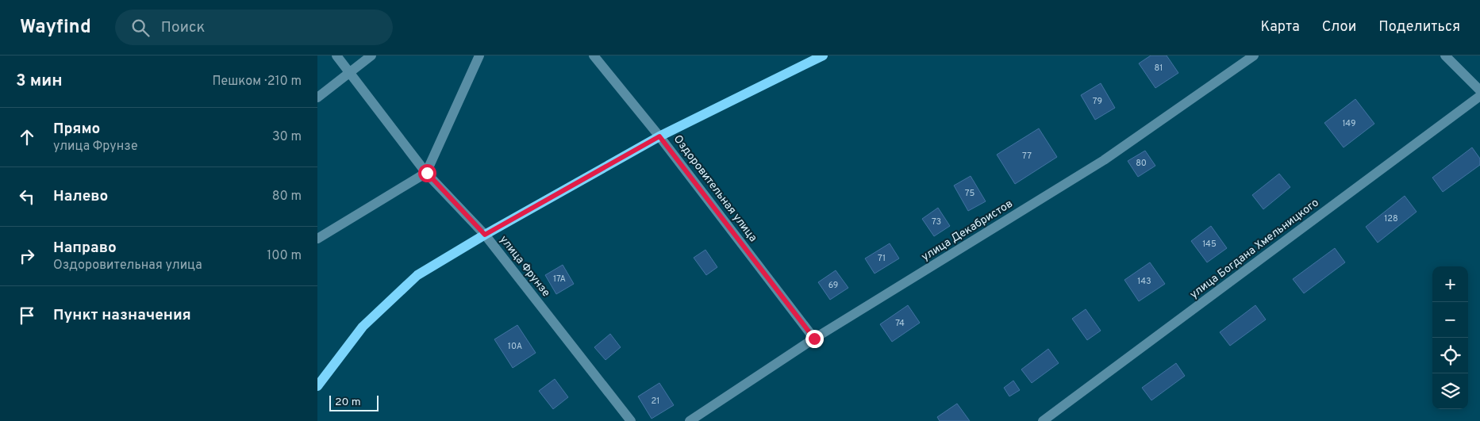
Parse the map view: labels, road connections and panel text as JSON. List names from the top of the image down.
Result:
{
  "streets": {
    "street": [
      "Оздоровительная улица",
      "улица Декабристов",
      "улица Богдана Хмельницкого",
      "улица Фрунзе"
    ]
  },
  "crossings": [
    ["Оздоровительная улица", "улица Декабристов"]
  ],
  "house_numbers": [
    "81",
    "79",
    "149",
    "77",
    "80",
    "75",
    "128",
    "73",
    "145",
    "71",
    "17А",
    "143",
    "69",
    "74",
    "10А",
    "21"
  ],
  "scale_bar": "20 m",
  "page": {
    "header": "Wayfind",
    "search": "Поиск",
    "nav": ["Карта", "Слои", "Поделиться"],
    "heading": ["3 мин", "Пешком · 210 m"],
    "list": [
      ["Прямо", "улица Фрунзе", "30 m"],
      ["Налево", "80 m"],
      ["Направо", "Оздоровительная улица", "100 m"],
      "Пункт назначения"
    ],
    "map_buttons": ["+", "−"],
    "scale": "20 m"
  }
}
